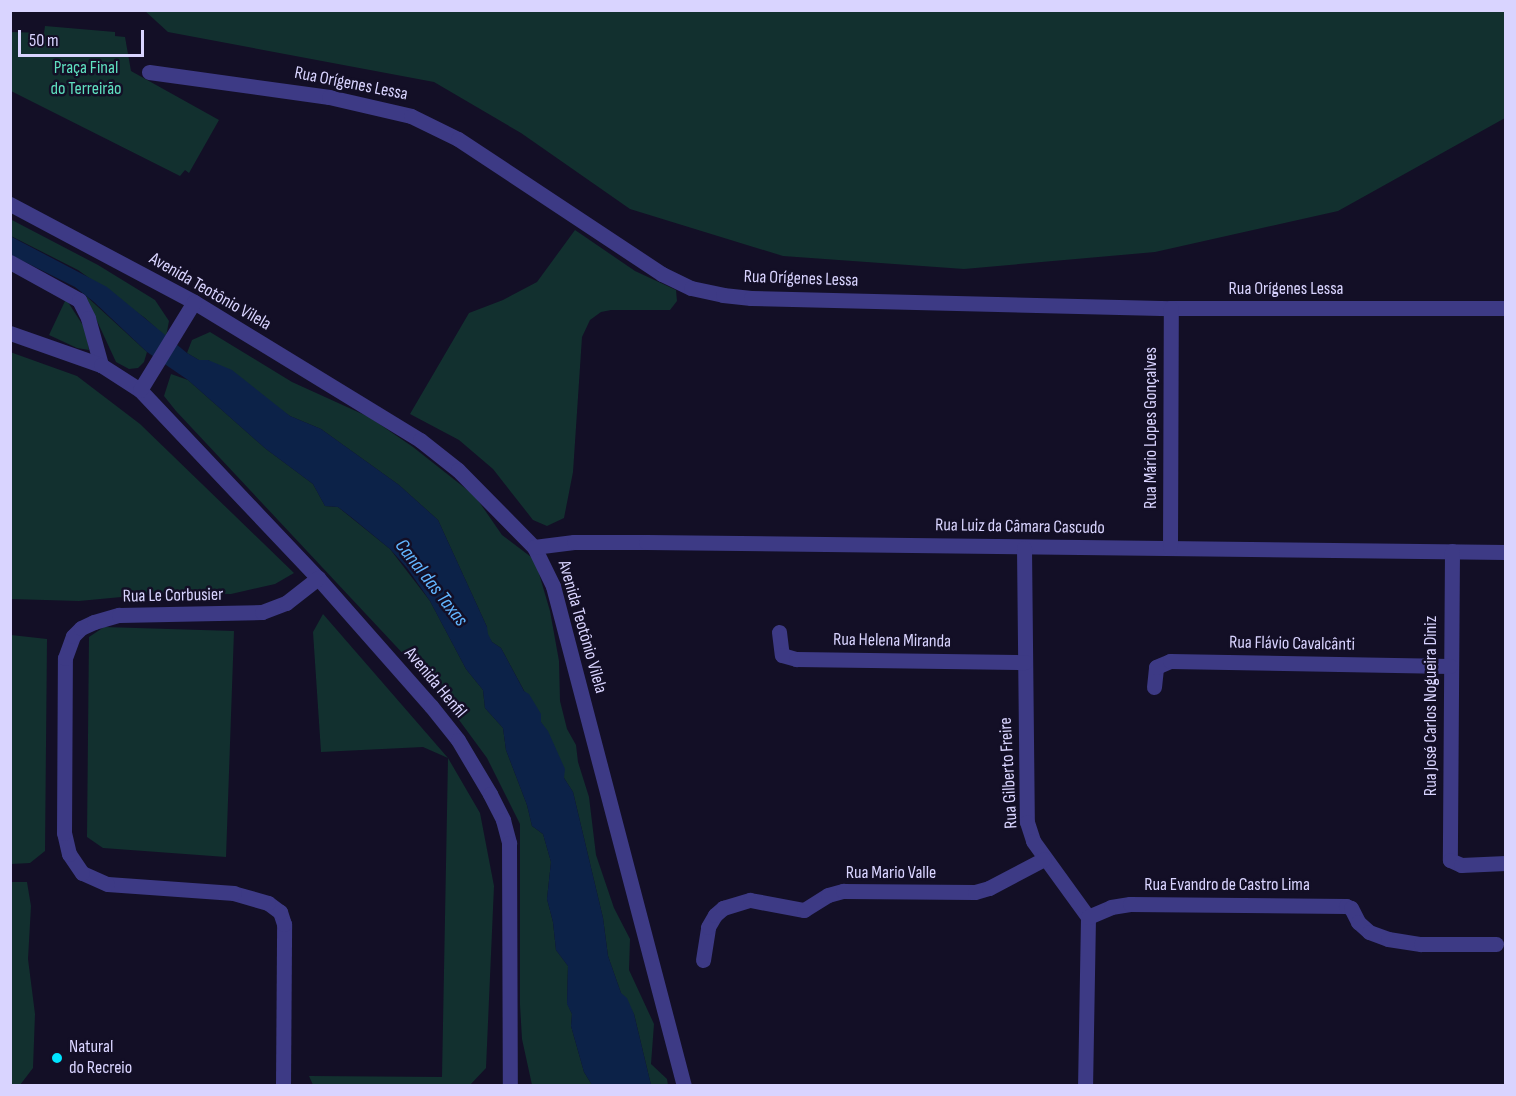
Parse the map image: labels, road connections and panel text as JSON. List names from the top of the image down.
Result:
{
  "streets": {
    "street": [
      "Rua Orígenes Lessa",
      "Avenida Teotônio Vilela",
      "Rua Mário Lopes Gonçalves",
      "Rua Luiz da Câmara Cascudo",
      "Rua Le Corbusier",
      "Rua Helena Miranda",
      "Rua Flávio Cavalcânti",
      "Avenida Henfil",
      "Rua José Carlos Nogueira Diniz",
      "Rua Gilberto Freire",
      "Rua Mario Valle",
      "Rua Evandro de Castro Lima"
    ]
  },
  "crossings": [
    ["Rua Orígenes Lessa", "Rua Mário Lopes Gonçalves"],
    ["Avenida Teotônio Vilela", "Rua Luiz da Câmara Cascudo"],
    ["Rua Mário Lopes Gonçalves", "Rua Luiz da Câmara Cascudo"],
    ["Rua Luiz da Câmara Cascudo", "Rua José Carlos Nogueira Diniz"],
    ["Rua Luiz da Câmara Cascudo", "Rua Gilberto Freire"],
    ["Rua Le Corbusier", "Avenida Henfil"],
    ["Rua Helena Miranda", "Rua Gilberto Freire"],
    ["Rua Flávio Cavalcânti", "Rua José Carlos Nogueira Diniz"],
    ["Rua Gilberto Freire", "Rua Mario Valle"],
    ["Rua Gilberto Freire", "Rua Evandro de Castro Lima"]
  ],
  "water": ["Canal das Taxas"],
  "parks": ["Praça Final do Terreirão"],
  "places": ["Natural do Recreio"],
  "scale_bar": "50 m"
}
